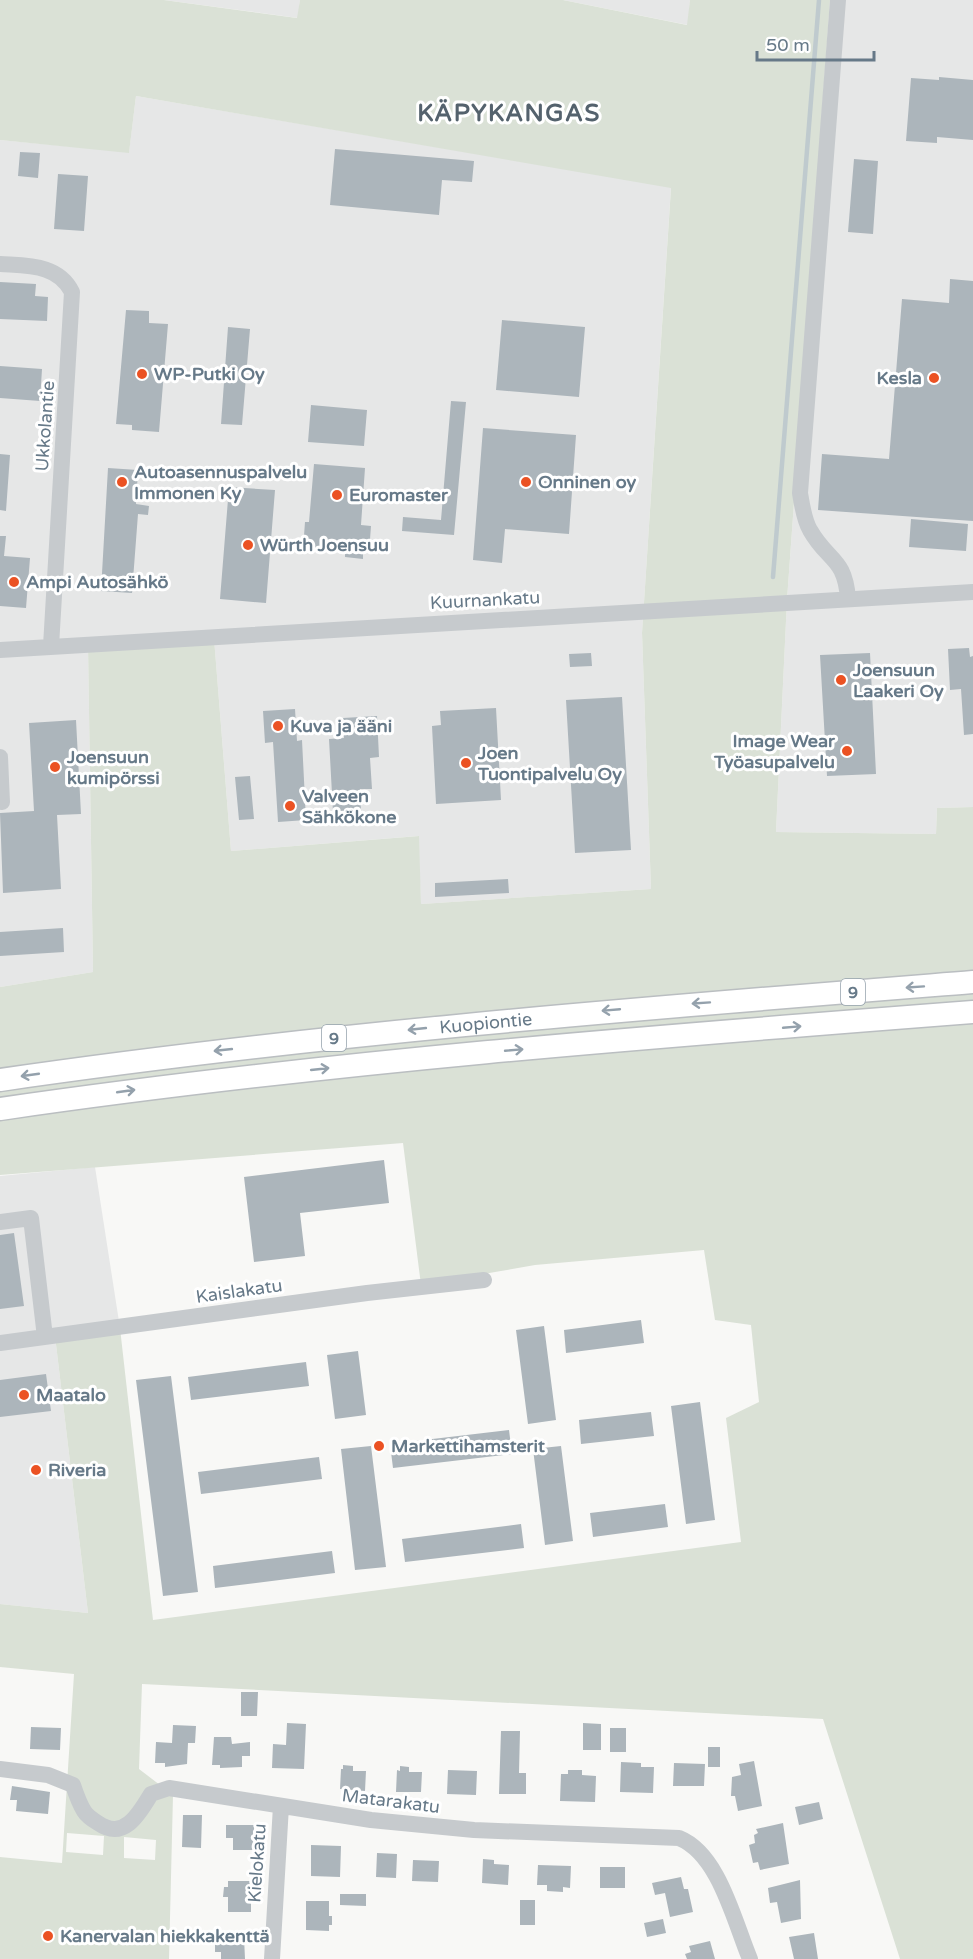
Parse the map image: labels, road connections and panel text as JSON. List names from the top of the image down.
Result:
{
  "streets": {
    "highway": ["9", "Kuopiontie"],
    "street": [
      "Ukkolantie",
      "Kuurnankatu",
      "Kaislakatu",
      "Matarakatu",
      "Kielokatu"
    ]
  },
  "crossings": [
    ["Ukkolantie", "Kuurnankatu"],
    ["Matarakatu", "Kielokatu"]
  ],
  "districts": ["KÄPYKANGAS"],
  "places": [
    "WP-Putki Oy",
    "Kesla",
    "Autoasennuspalvelu Immonen Ky",
    "Onninen oy",
    "Euromaster",
    "Würth Joensuu",
    "Ampi Autosähkö",
    "Joensuun Laakeri Oy",
    "Kuva ja ääni",
    "Image Wear Työasupalvelu",
    "Joen Tuontipalvelu Oy",
    "Joensuun kumipörssi",
    "Valveen Sähkökone",
    "Maatalo",
    "Markettihamsterit",
    "Riveria",
    "Kanervalan hiekkakenttä"
  ],
  "scale_bar": "50 m"
}
